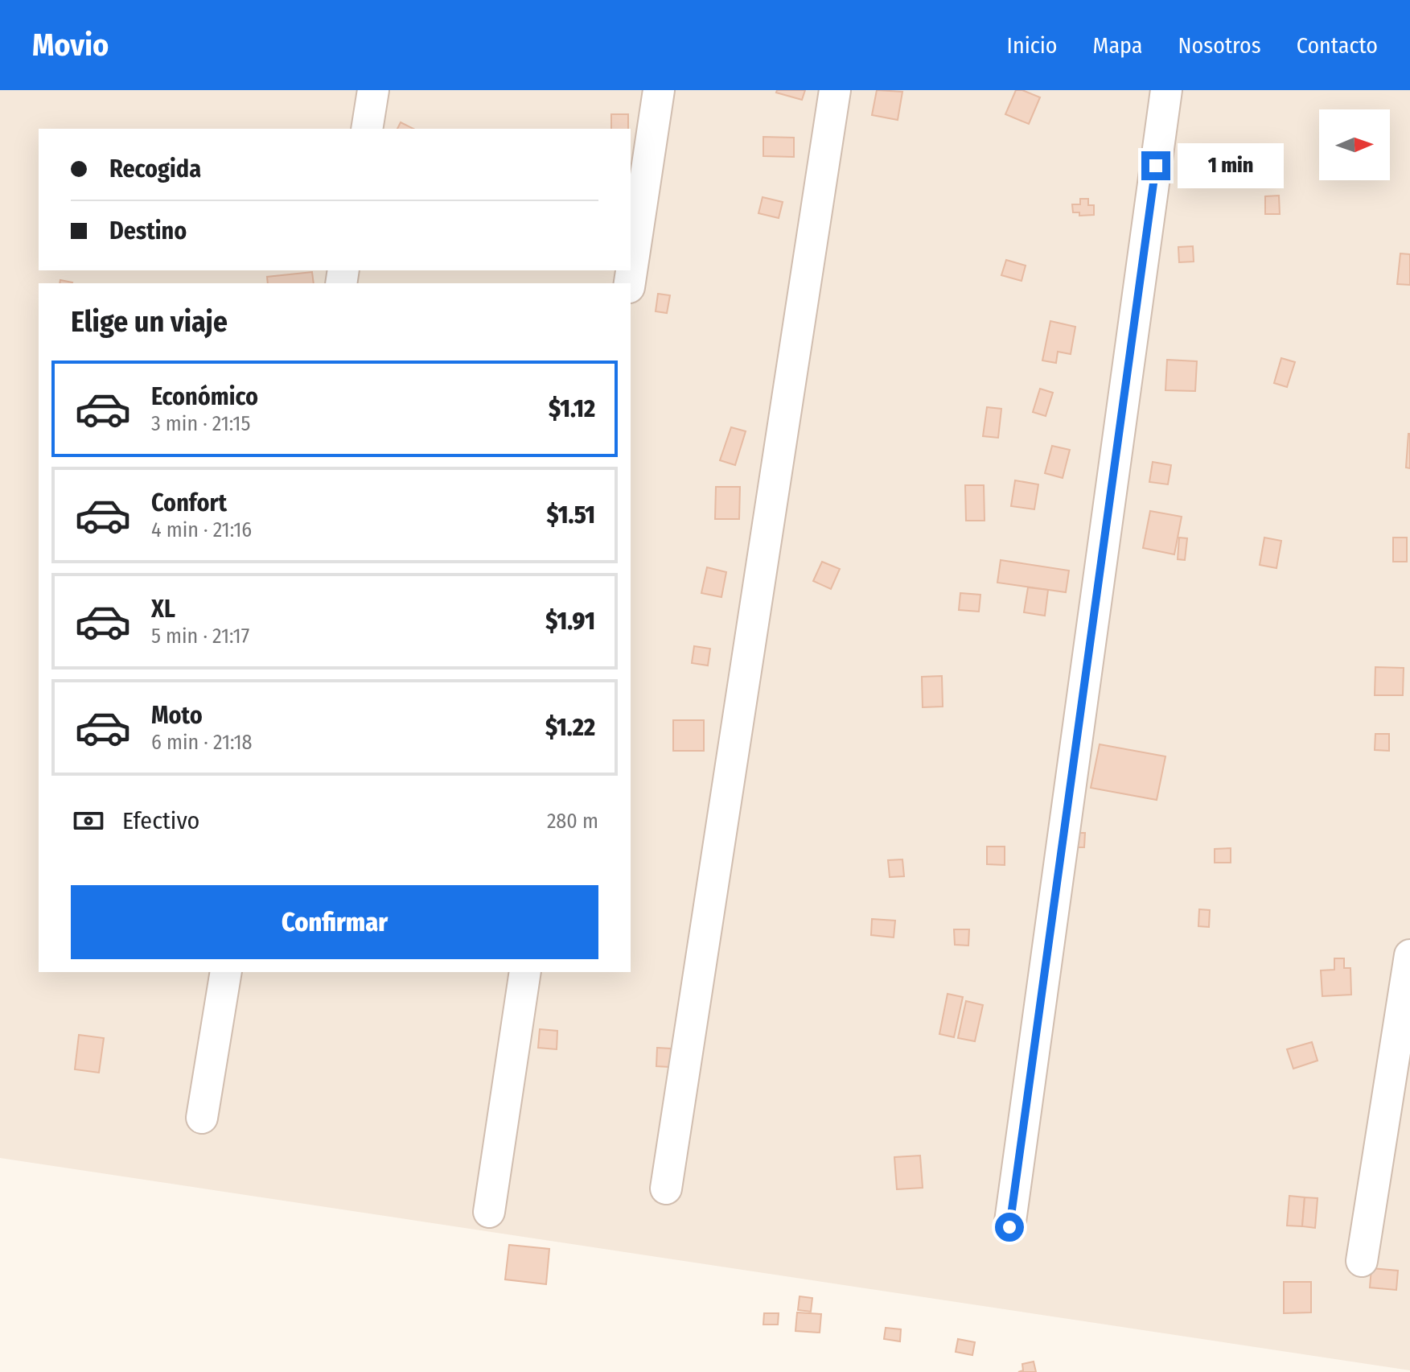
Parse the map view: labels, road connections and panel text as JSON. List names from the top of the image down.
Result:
{
  "north": "right",
  "page": {
    "header": "Movio",
    "nav": [
      "Inicio",
      "Mapa",
      "Nosotros",
      "Contacto"
    ],
    "banner": ["Recogida", "Destino"],
    "bubble": "1 min",
    "heading": "Elige un viaje",
    "list": [
      {
        "name": "Económico",
        "note": "3 min · 21:15",
        "value": "$1.12"
      },
      {
        "name": "Confort",
        "note": "4 min · 21:16",
        "value": "$1.51"
      },
      {
        "name": "XL",
        "note": "5 min · 21:17",
        "value": "$1.91"
      },
      {
        "name": "Moto",
        "note": "6 min · 21:18",
        "value": "$1.22"
      }
    ],
    "pay": ["Efectivo", "280 m"],
    "buttons": "Confirmar"
  }
}
